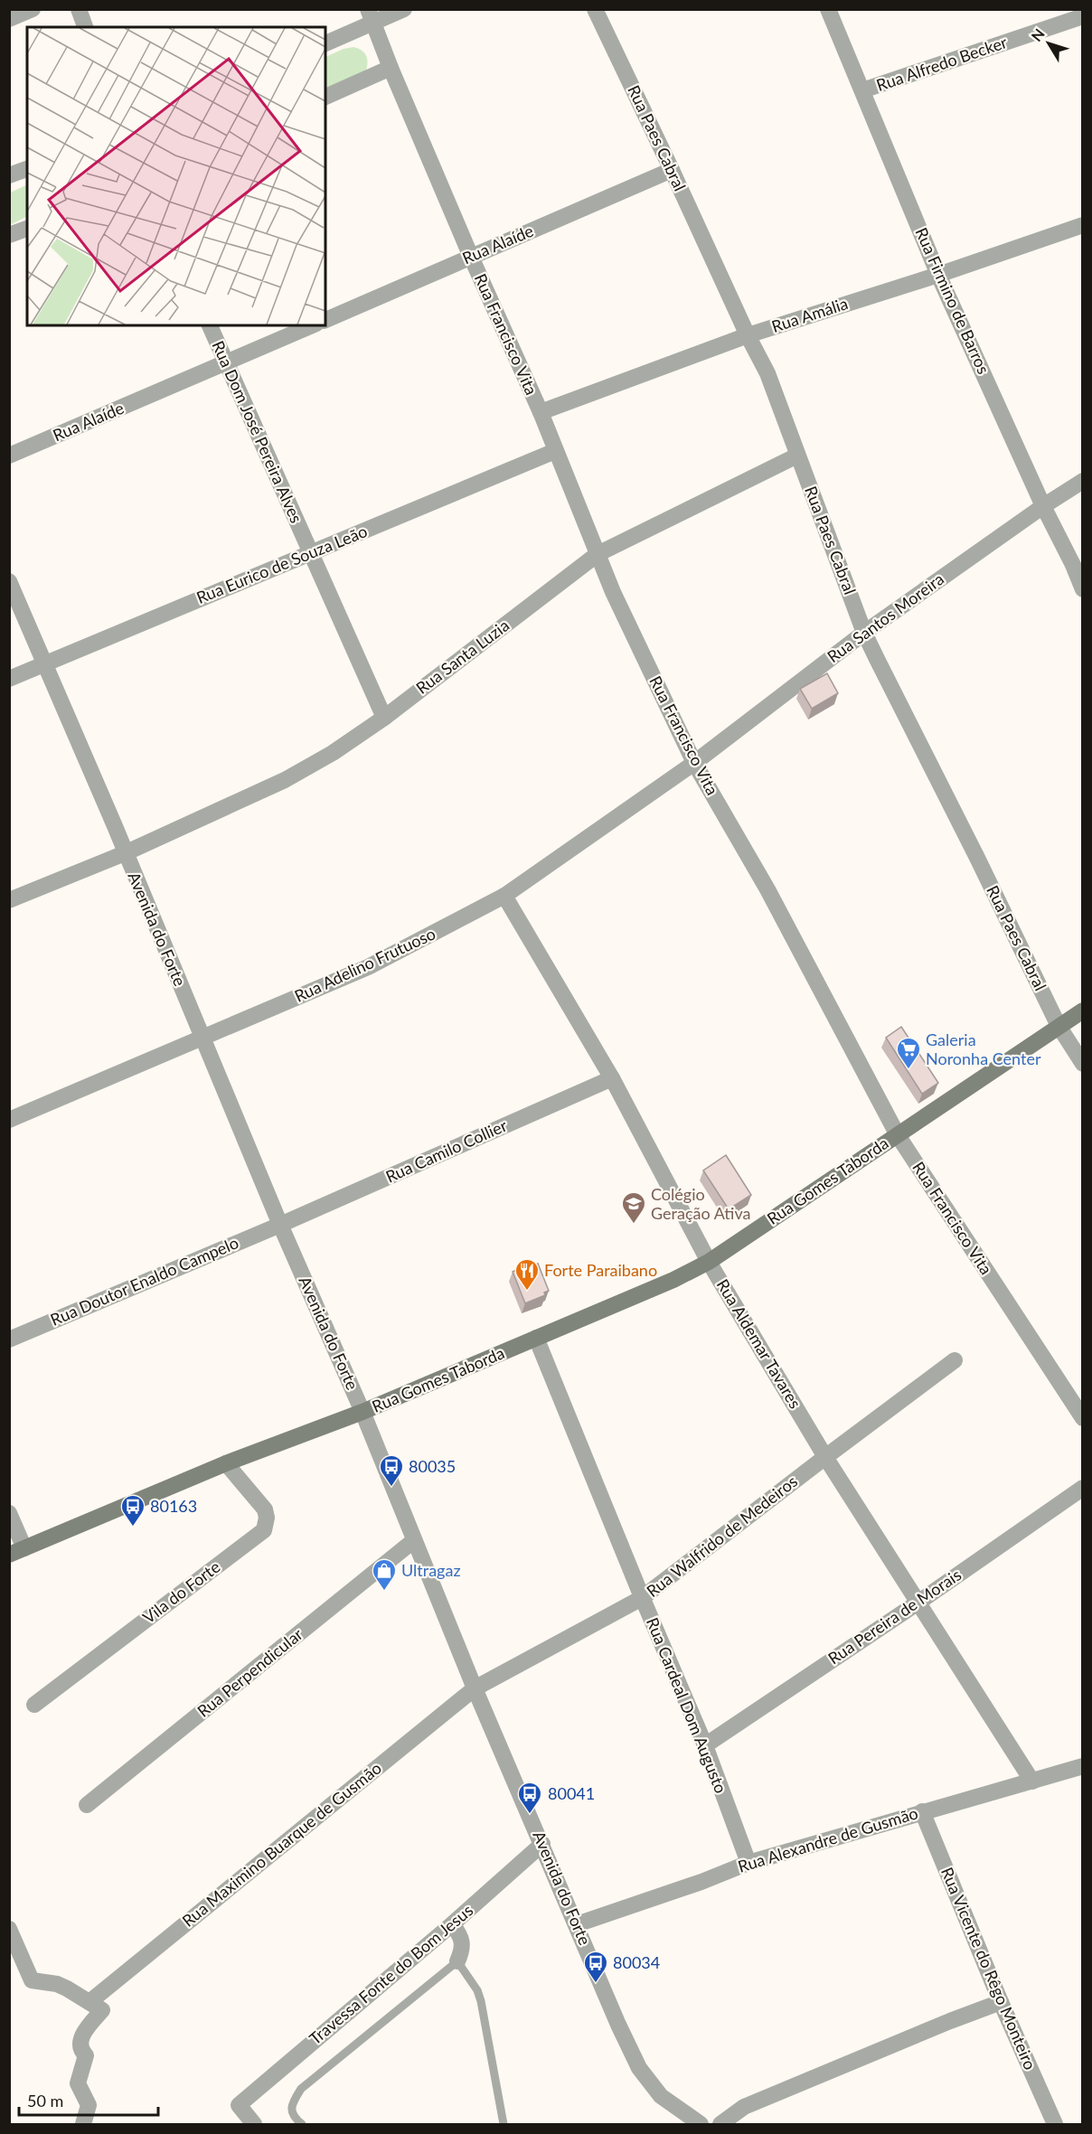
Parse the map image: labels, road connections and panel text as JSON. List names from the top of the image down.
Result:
{
  "streets": {
    "main road": ["Rua Gomes Taborda"],
    "street": [
      "Rua Alfredo Becker",
      "Rua Paes Cabral",
      "Rua Alaíde",
      "Rua Firmino de Barros",
      "Rua Amália",
      "Rua Francisco Vita",
      "Rua Dom José Pereira Alves",
      "Rua Eurico de Souza Leão",
      "Rua Santos Moreira",
      "Rua Santa Luzia",
      "Avenida do Forte",
      "Rua Adelino Frutuoso",
      "Rua Camilo Collier",
      "Rua Doutor Enaldo Campelo",
      "Rua Aldemar Tavares",
      "Rua Walfrido de Medeiros",
      "Vila do Forte",
      "Rua Pereira de Morais",
      "Rua Perpendicular",
      "Rua Cardeal Dom Augusto",
      "Rua Alexandre de Gusmão",
      "Rua Maximino Buarque de Gusmão",
      "Rua Vicente do Rêgo Monteiro",
      "Travessa Fonte do Bom Jesus"
    ]
  },
  "crossings": [
    ["Rua Alfredo Becker", "Rua Firmino de Barros"],
    ["Rua Paes Cabral", "Rua Alaíde"],
    ["Rua Paes Cabral", "Rua Amália"],
    ["Rua Paes Cabral", "Rua Santos Moreira"],
    ["Rua Paes Cabral", "Rua Santa Luzia"],
    ["Rua Paes Cabral", "Rua Gomes Taborda"],
    ["Rua Alaíde", "Rua Francisco Vita"],
    ["Rua Alaíde", "Rua Dom José Pereira Alves"],
    ["Rua Firmino de Barros", "Rua Amália"],
    ["Rua Firmino de Barros", "Rua Santos Moreira"],
    ["Rua Amália", "Rua Francisco Vita"],
    ["Rua Francisco Vita", "Rua Eurico de Souza Leão"],
    ["Rua Francisco Vita", "Rua Santos Moreira"],
    ["Rua Francisco Vita", "Rua Santa Luzia"],
    ["Rua Francisco Vita", "Rua Adelino Frutuoso"],
    ["Rua Francisco Vita", "Rua Gomes Taborda"],
    ["Rua Dom José Pereira Alves", "Rua Eurico de Souza Leão"],
    ["Rua Dom José Pereira Alves", "Rua Santa Luzia"],
    ["Rua Eurico de Souza Leão", "Avenida do Forte"],
    ["Rua Santos Moreira", "Rua Adelino Frutuoso"],
    ["Rua Santa Luzia", "Avenida do Forte"],
    ["Avenida do Forte", "Rua Adelino Frutuoso"],
    ["Avenida do Forte", "Rua Camilo Collier"],
    ["Avenida do Forte", "Rua Gomes Taborda"],
    ["Avenida do Forte", "Rua Doutor Enaldo Campelo"],
    ["Avenida do Forte", "Rua Walfrido de Medeiros"],
    ["Avenida do Forte", "Rua Perpendicular"],
    ["Avenida do Forte", "Rua Alexandre de Gusmão"],
    ["Avenida do Forte", "Rua Maximino Buarque de Gusmão"],
    ["Avenida do Forte", "Travessa Fonte do Bom Jesus"],
    ["Rua Adelino Frutuoso", "Rua Aldemar Tavares"],
    ["Rua Camilo Collier", "Rua Doutor Enaldo Campelo"],
    ["Rua Camilo Collier", "Rua Aldemar Tavares"],
    ["Rua Gomes Taborda", "Rua Aldemar Tavares"],
    ["Rua Gomes Taborda", "Vila do Forte"],
    ["Rua Gomes Taborda", "Rua Cardeal Dom Augusto"],
    ["Rua Aldemar Tavares", "Rua Walfrido de Medeiros"],
    ["Rua Aldemar Tavares", "Rua Pereira de Morais"],
    ["Rua Aldemar Tavares", "Rua Alexandre de Gusmão"],
    ["Rua Walfrido de Medeiros", "Rua Cardeal Dom Augusto"],
    ["Rua Walfrido de Medeiros", "Rua Maximino Buarque de Gusmão"],
    ["Rua Pereira de Morais", "Rua Cardeal Dom Augusto"],
    ["Rua Cardeal Dom Augusto", "Rua Alexandre de Gusmão"],
    ["Rua Alexandre de Gusmão", "Rua Vicente do Rêgo Monteiro"]
  ],
  "places": {
    "supermarket": ["Galeria Noronha Center"],
    "school or university": ["Colégio Geração Ativa"],
    "restaurant": ["Forte Paraibano"],
    "bus stop": [
      "80035",
      "80163",
      "80041",
      "80034"
    ],
    "shop": ["Ultragaz"]
  },
  "scale_bar": "50 m",
  "north": "top left"
}
